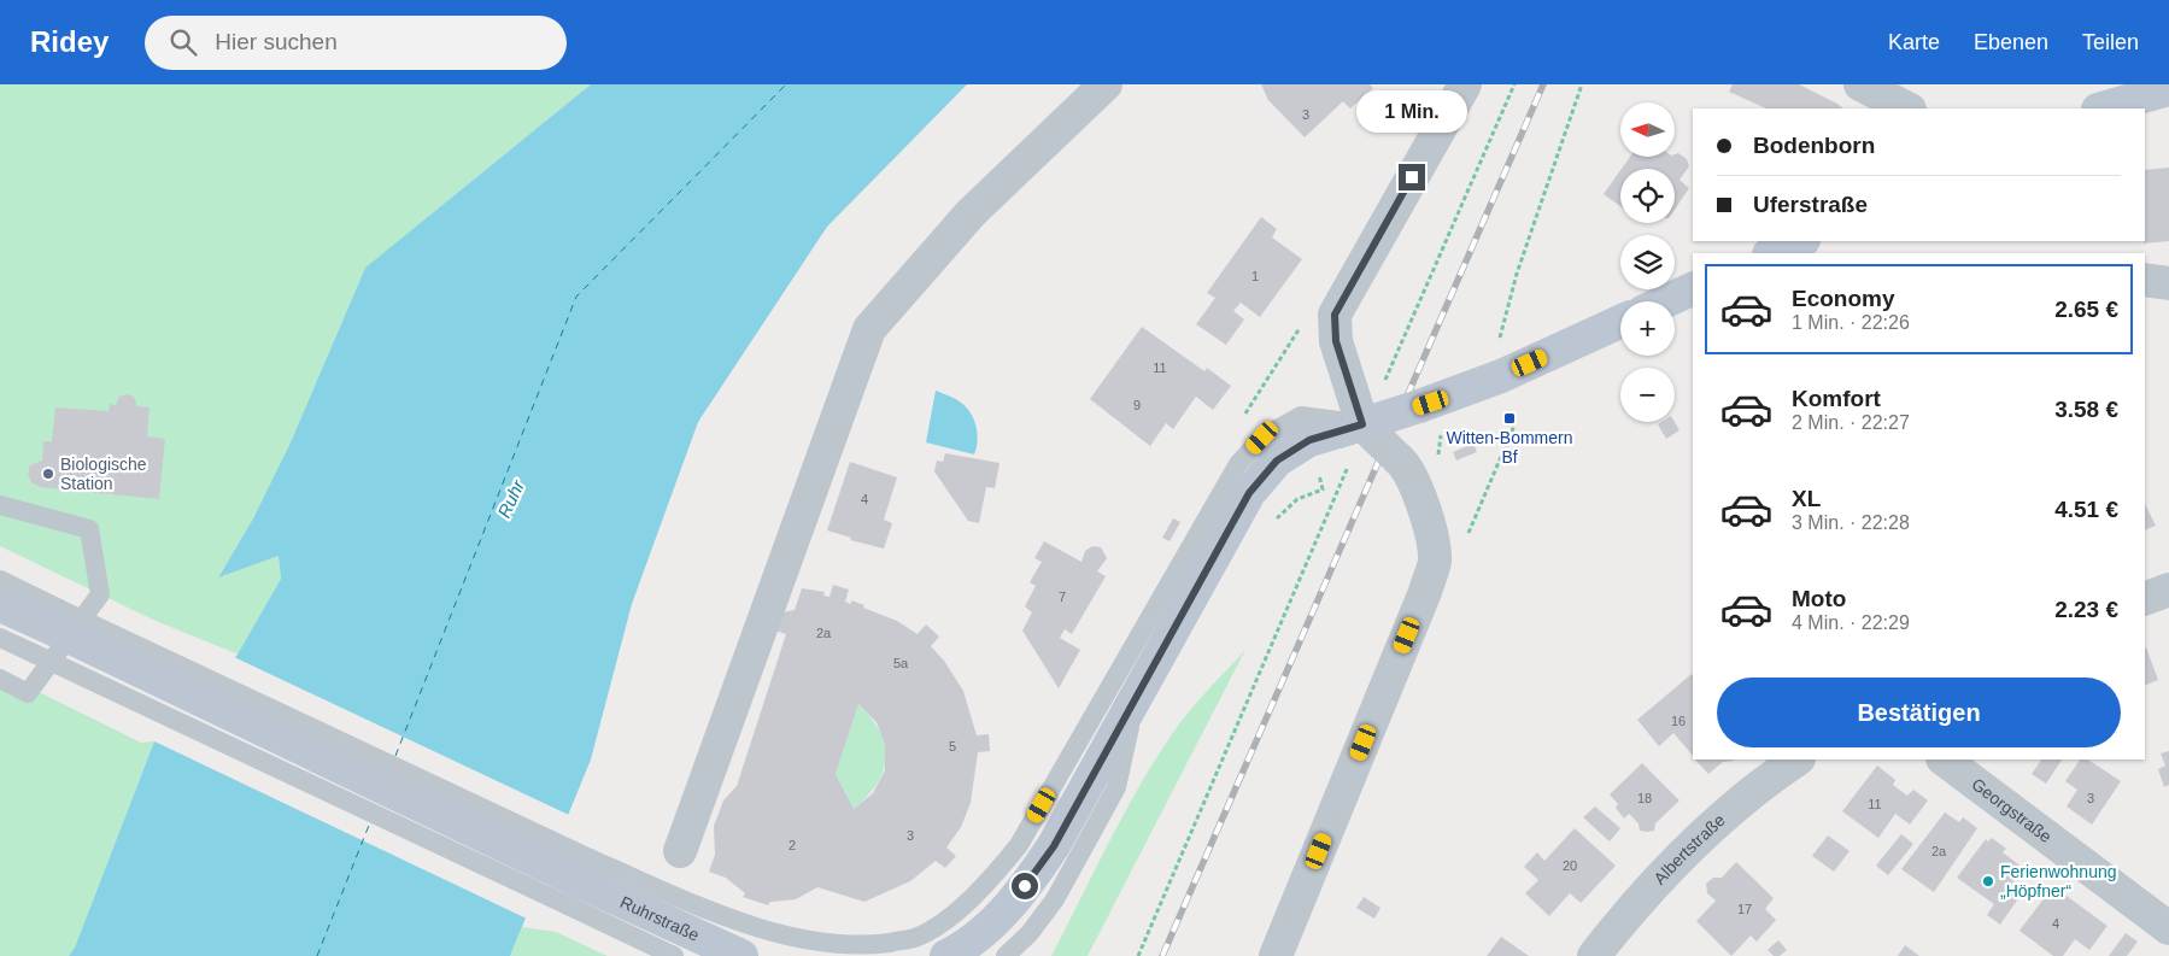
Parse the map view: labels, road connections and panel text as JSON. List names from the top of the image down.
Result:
{
  "streets": {
    "main road": ["Ruhrstraße"],
    "street": ["Georgstraße", "Albertstraße"]
  },
  "water": ["Ruhr"],
  "places": {
    "transit": ["Witten-Bommern Bf"],
    "other": ["Biologische Station", "Ferienwohnung „Höpfner“"]
  },
  "house_numbers": [
    "3",
    "1",
    "11",
    "9",
    "4",
    "7",
    "2a",
    "5a",
    "16",
    "5",
    "18",
    "3",
    "11",
    "3",
    "2",
    "2a",
    "20",
    "17",
    "4"
  ],
  "north": "left",
  "page": {
    "header": "Ridey",
    "search": "Hier suchen",
    "nav": ["Karte", "Ebenen", "Teilen"],
    "bubble": "1 Min.",
    "map_buttons": ["+", "−"],
    "banner": ["Bodenborn", "Uferstraße"],
    "list": [
      {
        "name": "Economy",
        "note": "1 Min. · 22:26",
        "value": "2.65 €"
      },
      {
        "name": "Komfort",
        "note": "2 Min. · 22:27",
        "value": "3.58 €"
      },
      {
        "name": "XL",
        "note": "3 Min. · 22:28",
        "value": "4.51 €"
      },
      {
        "name": "Moto",
        "note": "4 Min. · 22:29",
        "value": "2.23 €"
      }
    ],
    "buttons": "Bestätigen"
  }
}
